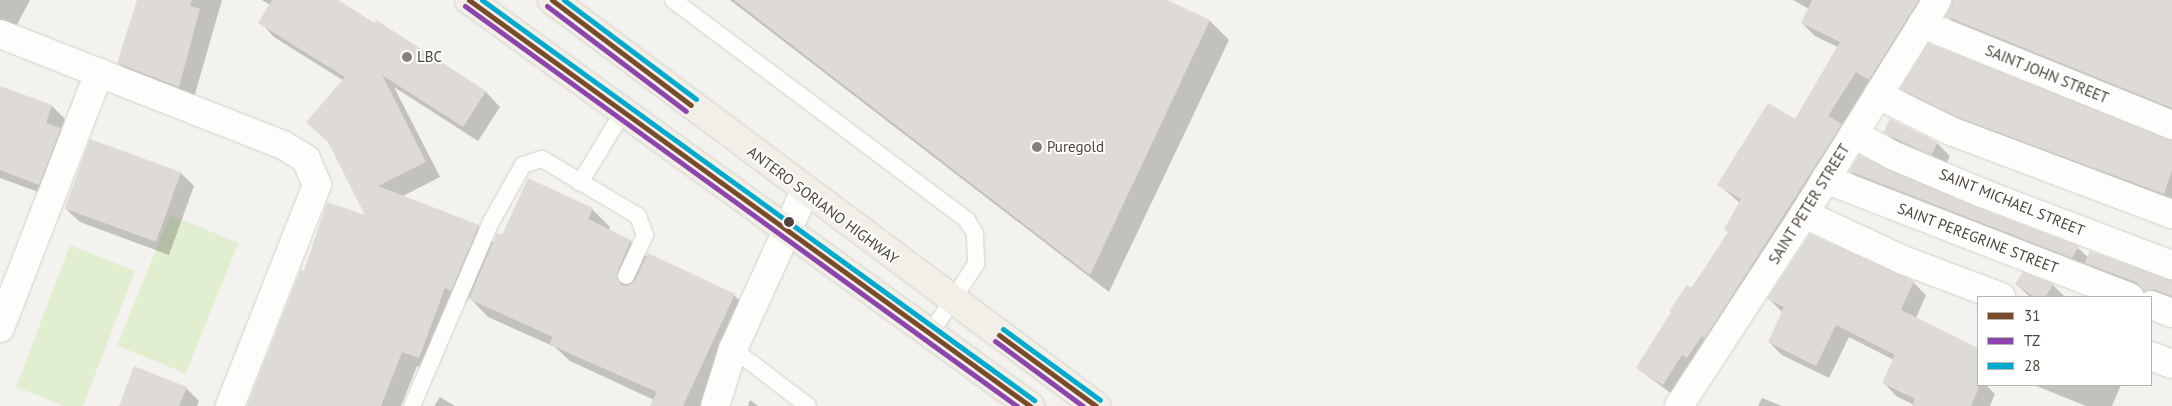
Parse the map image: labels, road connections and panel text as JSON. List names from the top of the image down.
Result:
{
  "streets": {
    "main road": ["ANTERO SORIANO HIGHWAY"],
    "street": [
      "SAINT JOHN STREET",
      "SAINT MICHAEL STREET",
      "SAINT PETER STREET",
      "SAINT PEREGRINE STREET"
    ]
  },
  "crossings": [
    ["SAINT JOHN STREET", "SAINT PETER STREET"],
    ["SAINT MICHAEL STREET", "SAINT PETER STREET"],
    ["SAINT PETER STREET", "SAINT PEREGRINE STREET"]
  ],
  "places": ["LBC", "Puregold"],
  "lines": ["transit line 31", "transit line 28", "transit line TZ"],
  "legend": ["31", "TZ", "28"]
}
